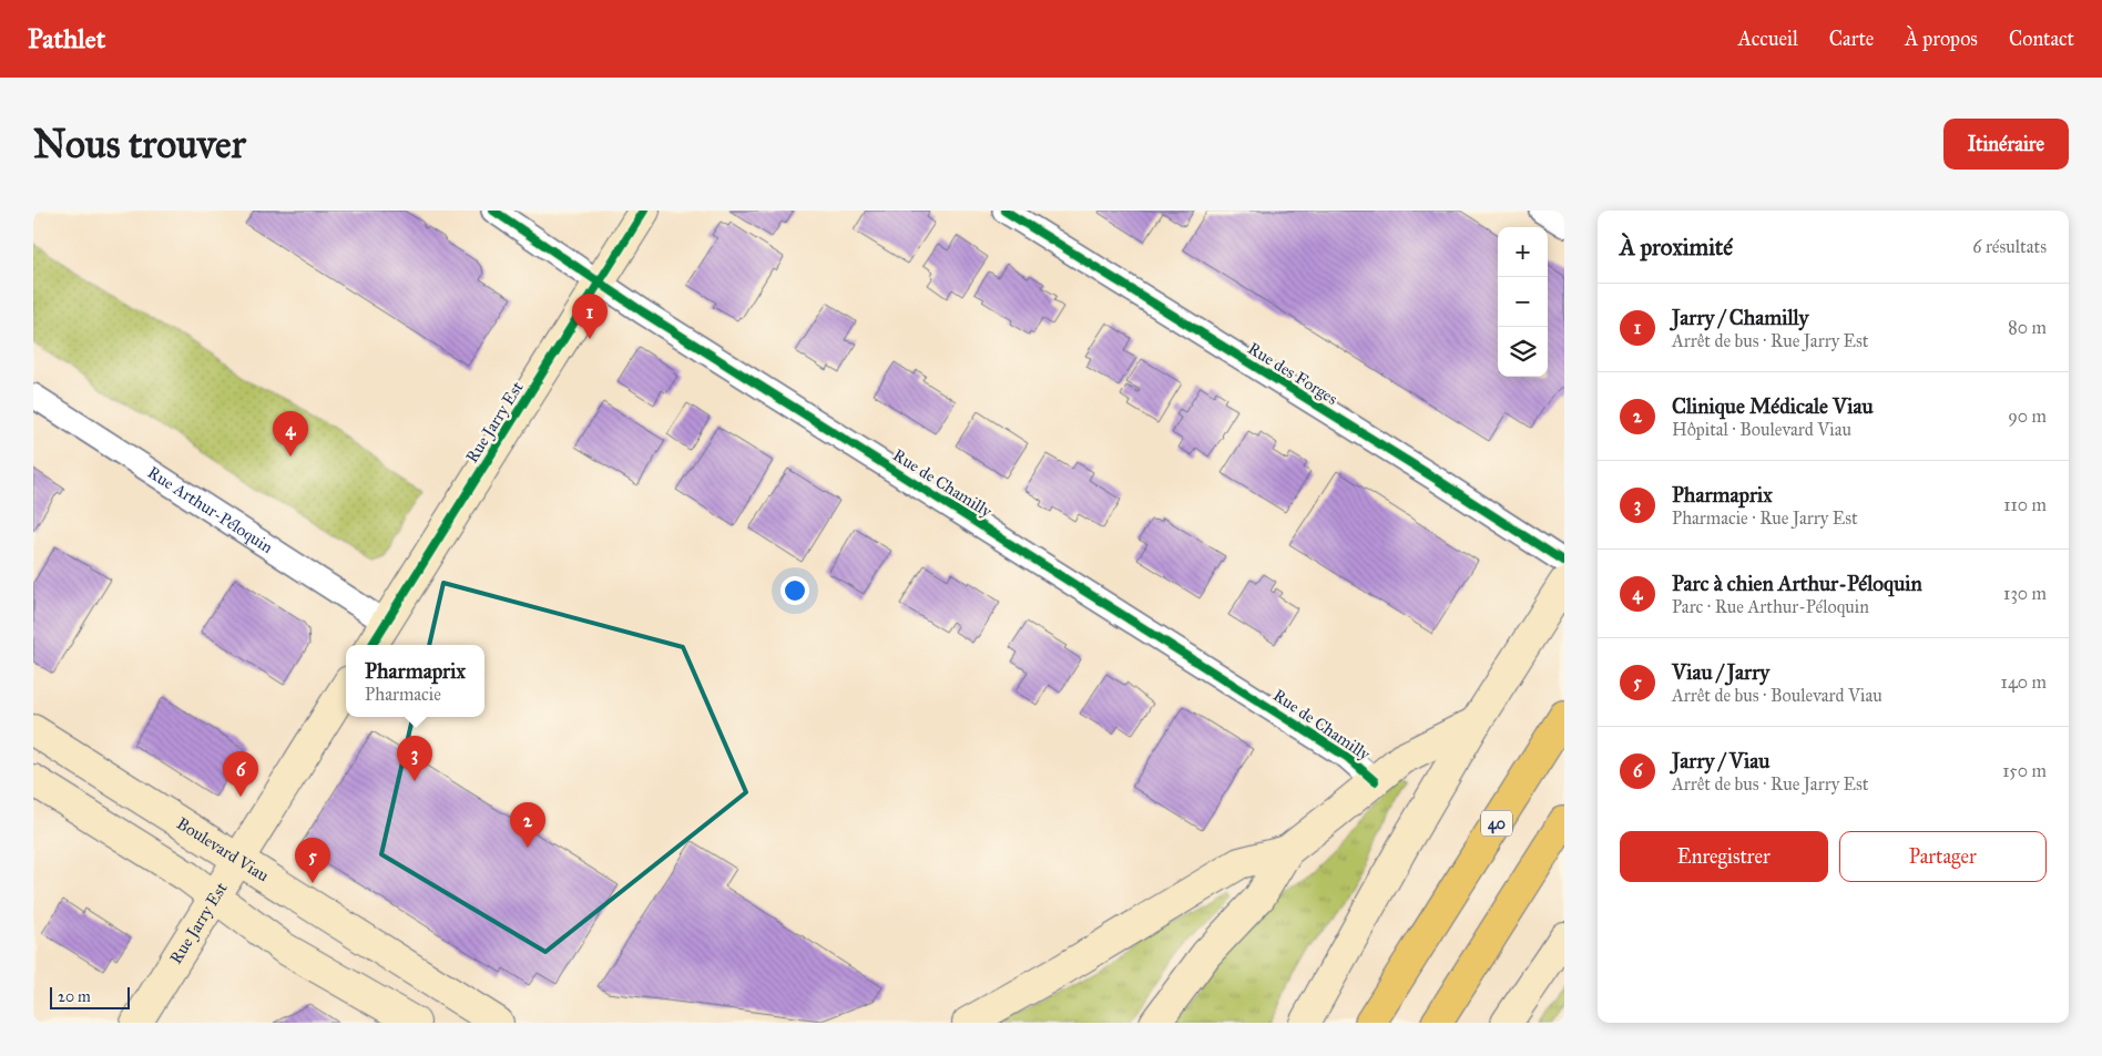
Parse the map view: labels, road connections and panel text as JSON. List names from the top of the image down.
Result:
{
  "streets": {
    "highway": ["40"],
    "main road": ["Rue Jarry Est", "Boulevard Viau"],
    "street": ["Rue des Forges", "Rue de Chamilly", "Rue Arthur-Péloquin"]
  },
  "crossings": [
    ["Rue Jarry Est", "Rue de Chamilly"],
    ["Rue Jarry Est", "Rue Arthur-Péloquin"],
    ["Rue Jarry Est", "Boulevard Viau"]
  ],
  "scale_bar": "20 m",
  "page": {
    "header": "Pathlet",
    "nav": [
      "Accueil",
      "Carte",
      "À propos",
      "Contact"
    ],
    "buttons": [
      "Itinéraire",
      ["Enregistrer", "Partager"]
    ],
    "title": "Nous trouver",
    "heading": ["À proximité", "6 résultats"],
    "map_buttons": ["+", "−"],
    "list": [
      {
        "mark": "1",
        "name": "Jarry / Chamilly",
        "note": "Arrêt de bus · Rue Jarry Est",
        "value": "80 m"
      },
      {
        "mark": "2",
        "name": "Clinique Médicale Viau",
        "note": "Hôpital · Boulevard Viau",
        "value": "90 m"
      },
      {
        "mark": "3",
        "name": "Pharmaprix",
        "note": "Pharmacie · Rue Jarry Est",
        "value": "110 m"
      },
      {
        "mark": "4",
        "name": "Parc à chien Arthur-Péloquin",
        "note": "Parc · Rue Arthur-Péloquin",
        "value": "130 m"
      },
      {
        "mark": "5",
        "name": "Viau / Jarry",
        "note": "Arrêt de bus · Boulevard Viau",
        "value": "140 m"
      },
      {
        "mark": "6",
        "name": "Jarry / Viau",
        "note": "Arrêt de bus · Rue Jarry Est",
        "value": "150 m"
      }
    ],
    "pins": [
      "1",
      "4",
      "3",
      "6",
      "2",
      "5"
    ],
    "popup": ["Pharmaprix", "Pharmacie"],
    "scale": "20 m"
  }
}
